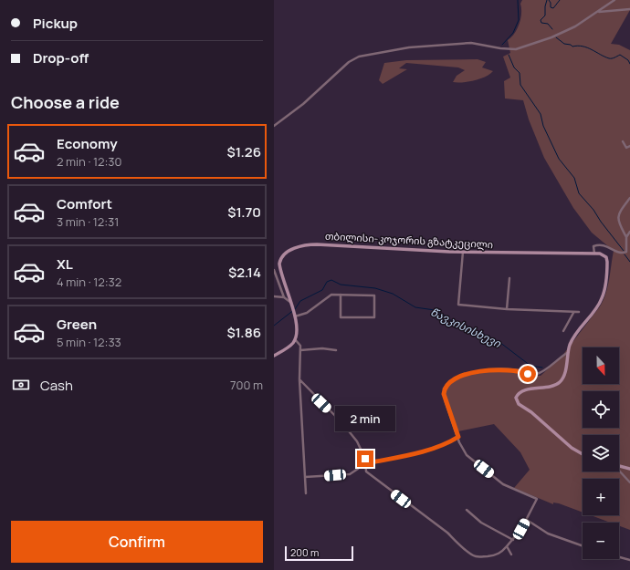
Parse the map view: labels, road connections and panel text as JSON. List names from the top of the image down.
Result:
{
  "streets": {
    "main road": ["თბილისი-კოჯორის გზატკეცილი"]
  },
  "water": ["წავკისისხევი"],
  "scale_bar": "200 m",
  "north": "bottom",
  "page": {
    "banner": ["Pickup", "Drop-off"],
    "heading": "Choose a ride",
    "list": [
      {
        "name": "Economy",
        "note": "2 min · 12:30",
        "value": "$1.26"
      },
      {
        "name": "Comfort",
        "note": "3 min · 12:31",
        "value": "$1.70"
      },
      {
        "name": "XL",
        "note": "4 min · 12:32",
        "value": "$2.14"
      },
      {
        "name": "Green",
        "note": "5 min · 12:33",
        "value": "$1.86"
      }
    ],
    "map_buttons": ["+", "−"],
    "pay": ["Cash", "700 m"],
    "bubble": "2 min",
    "buttons": "Confirm",
    "scale": "200 m"
  }
}
